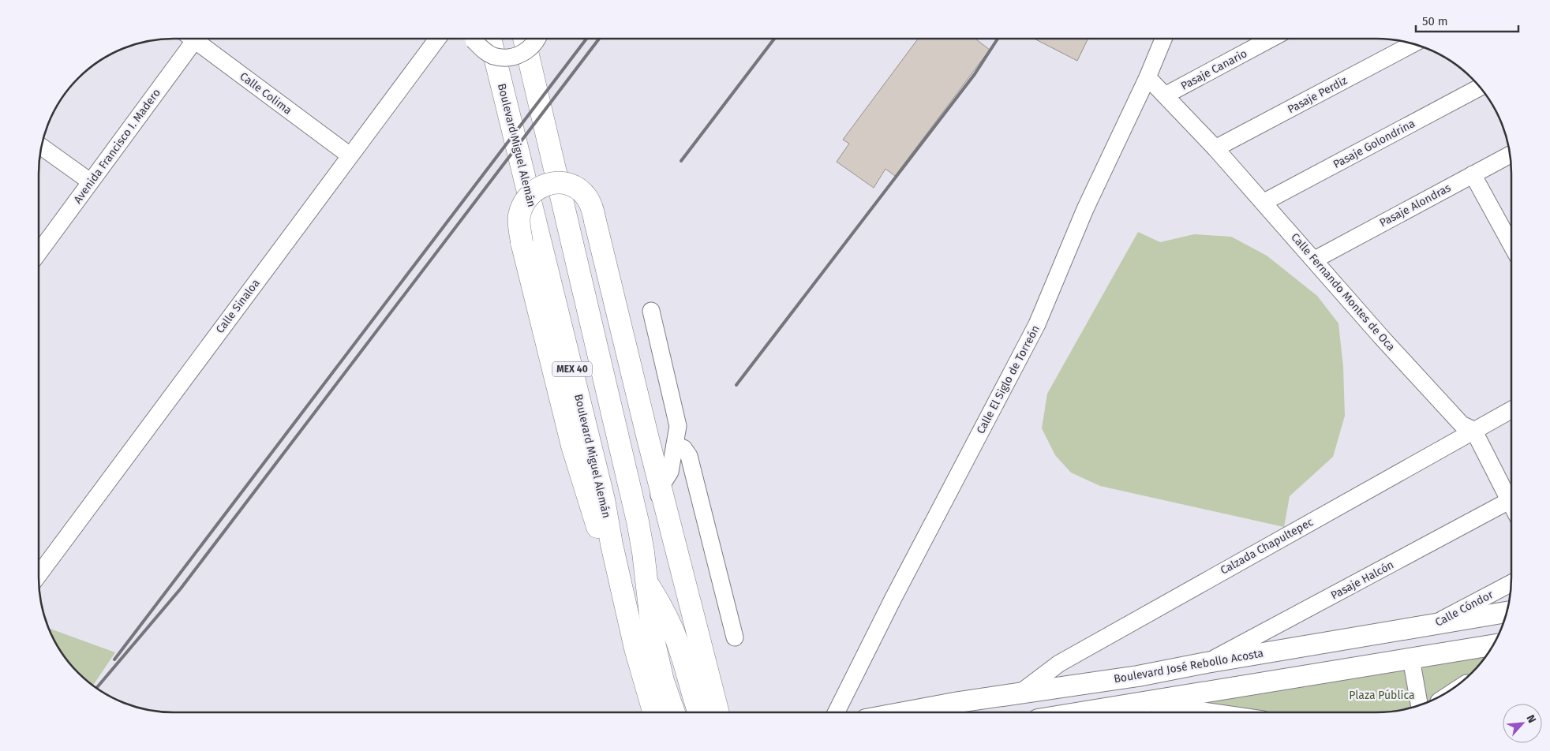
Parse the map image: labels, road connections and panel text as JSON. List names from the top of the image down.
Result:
{
  "streets": {
    "highway": ["Boulevard Miguel Alemán", "MEX 40"],
    "main road": ["Boulevard José Rebollo Acosta"],
    "street": [
      "Pasaje Canario",
      "Calle Colima",
      "Pasaje Perdiz",
      "Pasaje Golondrina",
      "Avenida Francisco I. Madero",
      "Pasaje Alondras",
      "Calle Fernando Montes de Oca",
      "Calle Sinaloa",
      "Calle El Siglo de Torreón",
      "Calzada Chapultepec",
      "Pasaje Halcón",
      "Calle Cóndor"
    ]
  },
  "crossings": [
    ["Pasaje Canario", "Calle Fernando Montes de Oca"],
    ["Calle Colima", "Calle Sinaloa"],
    ["Pasaje Perdiz", "Calle Fernando Montes de Oca"],
    ["Pasaje Golondrina", "Calle Fernando Montes de Oca"],
    ["Pasaje Alondras", "Calle Fernando Montes de Oca"],
    ["Calle Fernando Montes de Oca", "Calle El Siglo de Torreón"],
    ["Calle Fernando Montes de Oca", "Calzada Chapultepec"],
    ["Calzada Chapultepec", "Boulevard José Rebollo Acosta"],
    ["Pasaje Halcón", "Boulevard José Rebollo Acosta"],
    ["Calle Cóndor", "Boulevard José Rebollo Acosta"]
  ],
  "parks": ["Plaza Pública"],
  "scale_bar": "50 m",
  "north": "top right"
}
